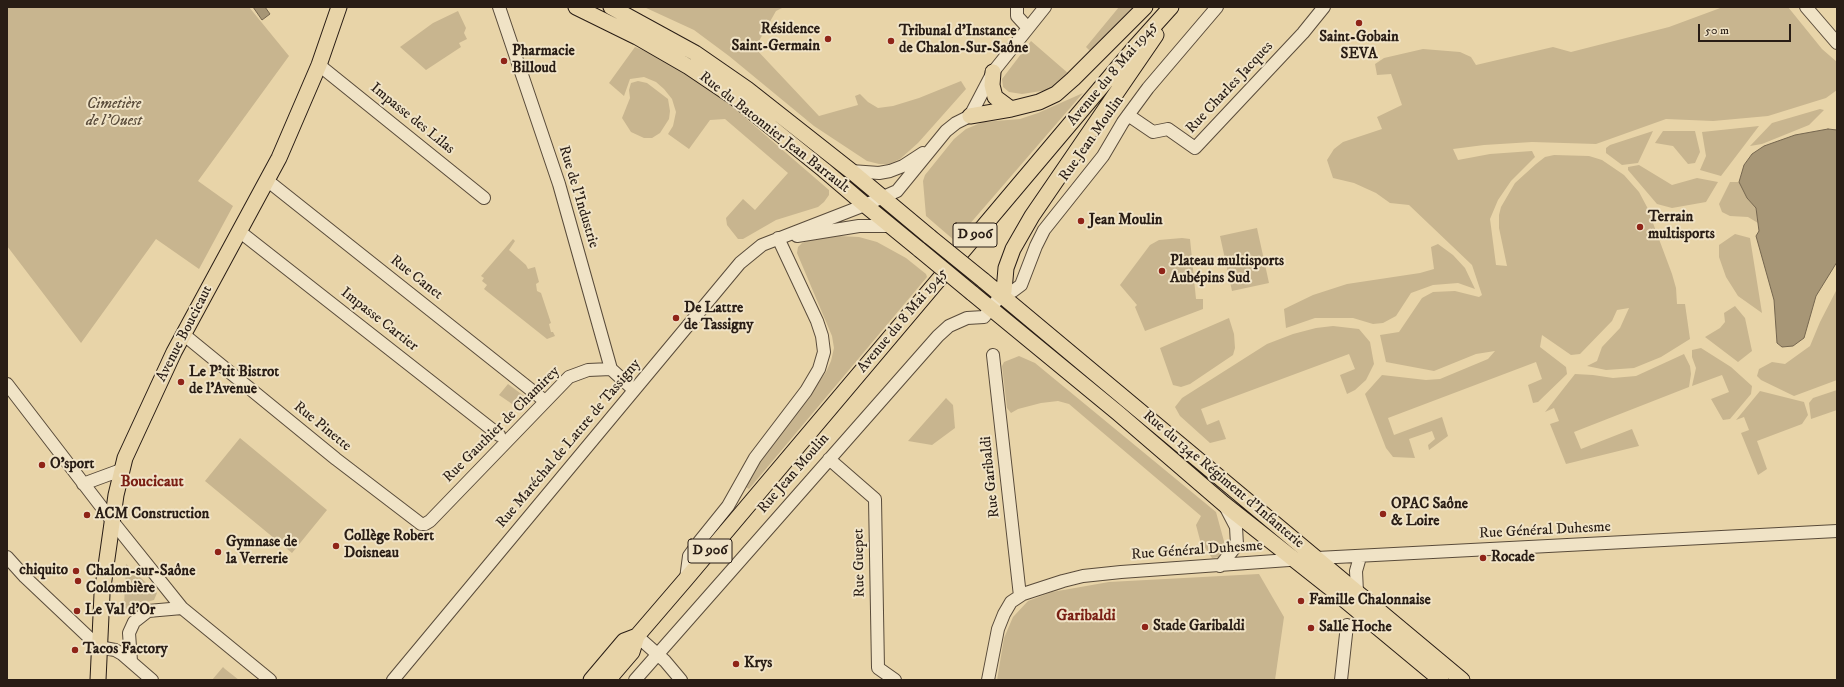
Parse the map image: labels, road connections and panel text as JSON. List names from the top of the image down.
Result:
{
  "streets": {
    "main road": [
      "Avenue du 8 Mai 1945",
      "Rue du Batonnier Jean Barrault",
      "D 906",
      "Avenue Boucicaut",
      "Rue du 134e Régiment d'Infanterie"
    ],
    "street": [
      "Rue Charles Jacques",
      "Impasse des Lilas",
      "Rue Jean Moulin",
      "Rue de l'Industrie",
      "Rue Canet",
      "Impasse Cartier",
      "Rue Gauthier de Chamirey",
      "Rue Pinette",
      "Rue Maréchal de Lattre de Tassigny",
      "Rue Garibaldi",
      "Rue Général Duhesme",
      "Rue Guepet"
    ]
  },
  "crossings": [
    ["Avenue du 8 Mai 1945", "D 906"],
    ["Rue Charles Jacques", "Rue Jean Moulin"],
    ["Impasse des Lilas", "Avenue Boucicaut"],
    ["Rue du Batonnier Jean Barrault", "Rue du 134e Régiment d'Infanterie"],
    ["Rue Jean Moulin", "Rue du 134e Régiment d'Infanterie"],
    ["Rue Jean Moulin", "Rue Guepet"],
    ["Rue de l'Industrie", "Rue Gauthier de Chamirey"],
    ["D 906", "Rue Maréchal de Lattre de Tassigny"],
    ["Rue Canet", "Avenue Boucicaut"],
    ["Rue Canet", "Rue Gauthier de Chamirey"],
    ["Impasse Cartier", "Avenue Boucicaut"],
    ["Avenue Boucicaut", "Rue Pinette"],
    ["Rue Gauthier de Chamirey", "Rue Pinette"],
    ["Rue Garibaldi", "Rue Général Duhesme"],
    ["Rue du 134e Régiment d'Infanterie", "Rue Général Duhesme"]
  ],
  "districts": ["Boucicaut", "Garibaldi"],
  "parks": ["Cimetière de l'Ouest"],
  "places": [
    "Saint-Gobain SEVA",
    "Résidence Saint-Germain",
    "Tribunal d'Instance de Chalon-Sur-Saône",
    "Pharmacie Billoud",
    "Jean Moulin",
    "Terrain multisports",
    "Plateau multisports Aubépins Sud",
    "De Lattre de Tassigny",
    "Le P'tit Bistrot de l'Avenue",
    "O'sport",
    "OPAC Saône & Loire",
    "ACM Construction",
    "Collège Robert Doisneau",
    "Gymnase de la Verrerie",
    "Rocade",
    "chiquito",
    "Chalon-sur-Saône Colombière",
    "Famille Chalonnaise",
    "Le Val d'Or",
    "Stade Garibaldi",
    "Salle Hoche",
    "Tacos Factory",
    "Krys"
  ],
  "scale_bar": "50 m"
}
